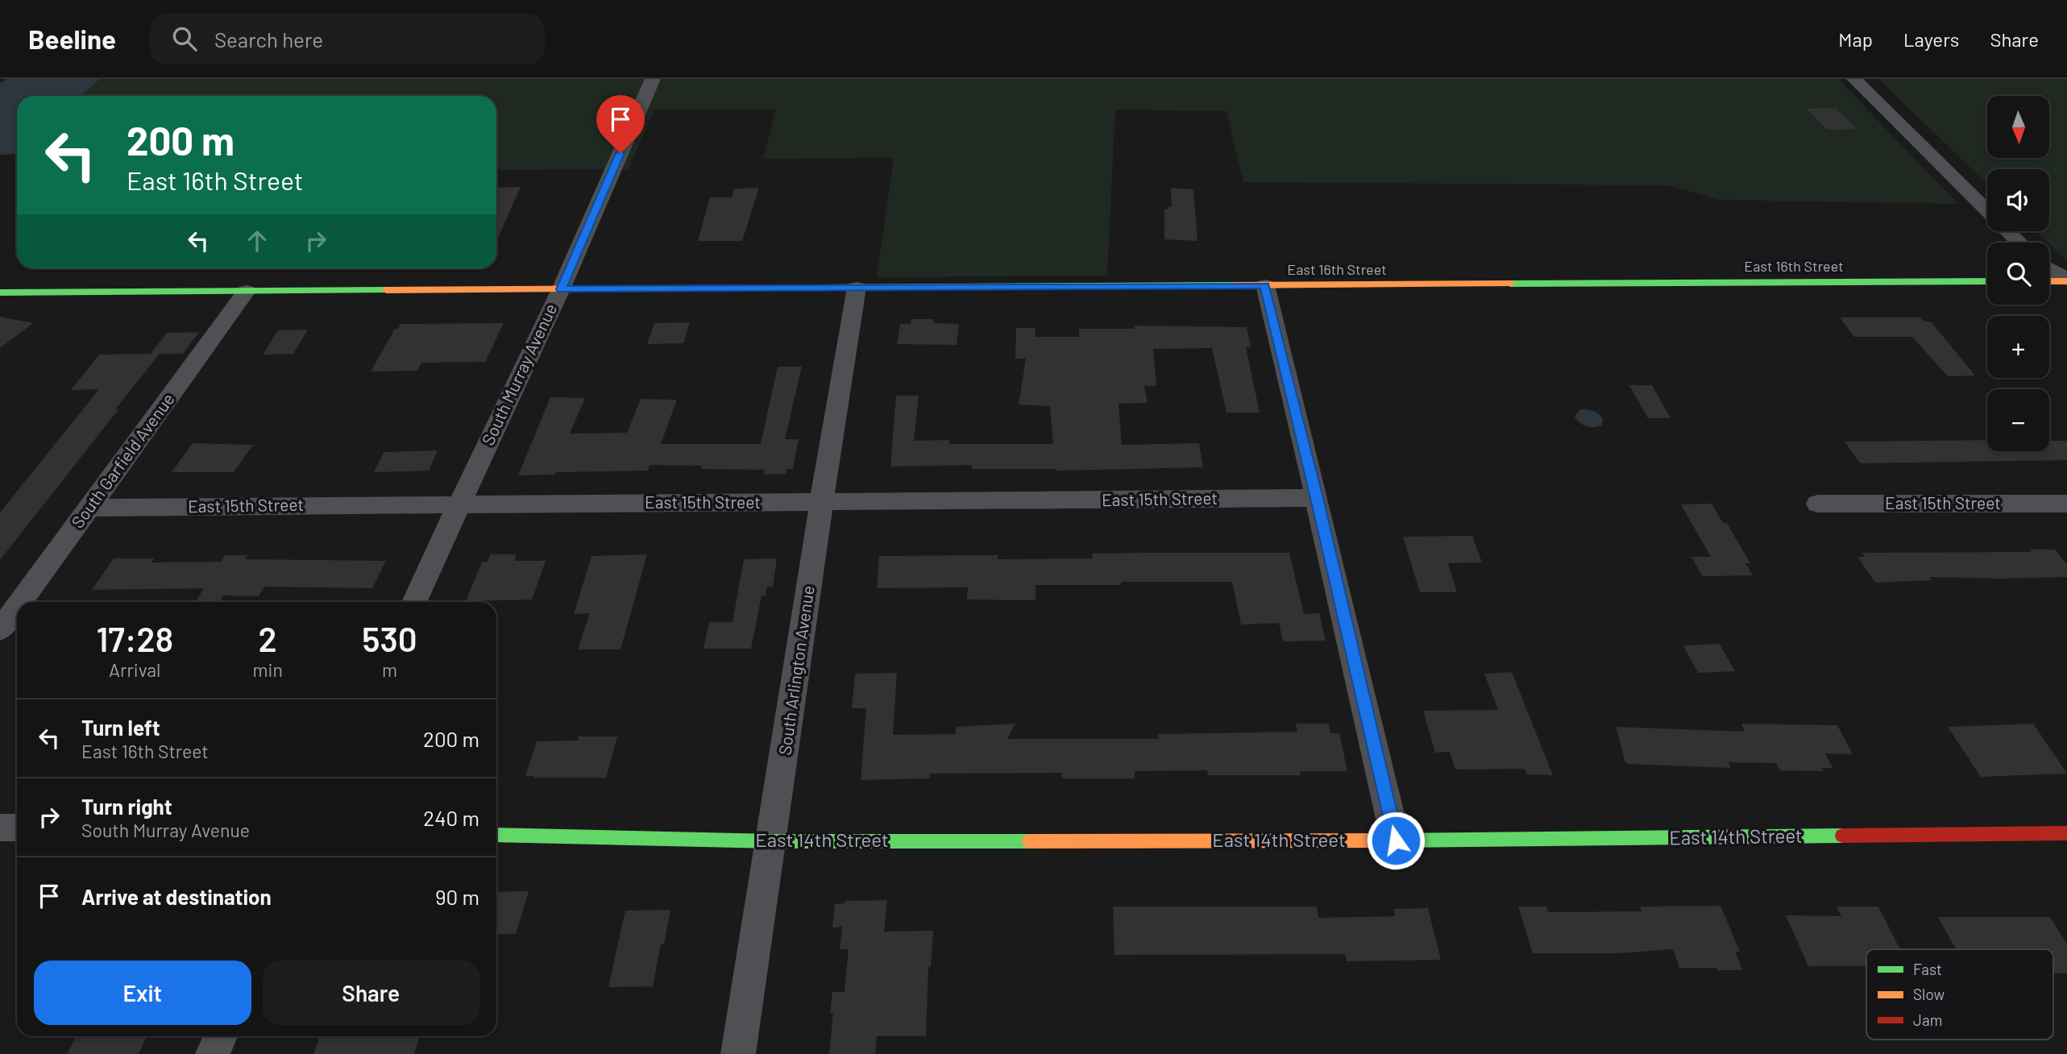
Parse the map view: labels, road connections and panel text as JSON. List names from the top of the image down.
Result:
{
  "streets": {
    "street": [
      "East 16th Street",
      "South Murray Avenue",
      "South Garfield Avenue",
      "East 15th Street",
      "South Arlington Avenue",
      "East 14th Street"
    ]
  },
  "crossings": [
    ["East 16th Street", "South Murray Avenue"],
    ["East 16th Street", "South Garfield Avenue"],
    ["East 16th Street", "South Arlington Avenue"],
    ["South Murray Avenue", "East 15th Street"],
    ["South Garfield Avenue", "East 15th Street"],
    ["East 15th Street", "South Arlington Avenue"],
    ["South Arlington Avenue", "East 14th Street"]
  ],
  "legend": ["Fast", "Slow", "Jam"],
  "north": "bottom",
  "page": {
    "header": "Beeline",
    "search": "Search here",
    "nav": ["Map", "Layers", "Share"],
    "map_buttons": ["+", "−"],
    "turn": ["200 m", "East 16th Street"],
    "eta": [
      "17:28",
      "Arrival",
      "2",
      "min",
      "530",
      "m"
    ],
    "list": [
      {
        "name": "Turn left",
        "note": "East 16th Street",
        "value": "200 m"
      },
      {
        "name": "Turn right",
        "note": "South Murray Avenue",
        "value": "240 m"
      },
      {
        "name": "Arrive at destination",
        "value": "90 m"
      }
    ],
    "buttons": ["Exit", "Share"]
  }
}
